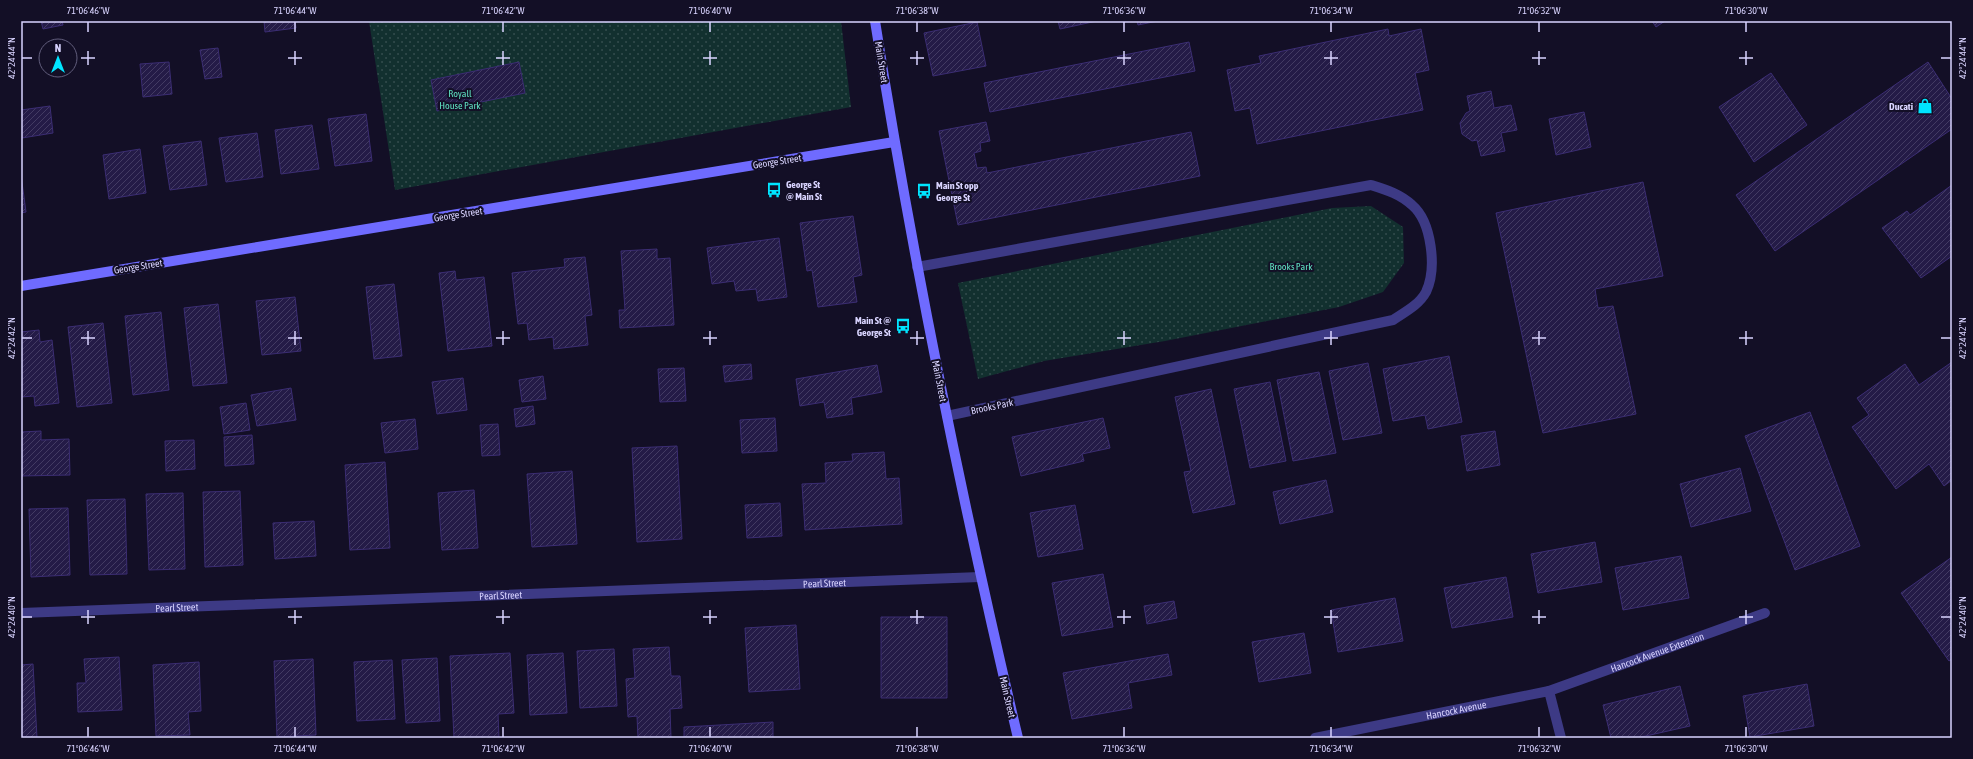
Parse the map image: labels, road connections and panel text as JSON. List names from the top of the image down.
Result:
{
  "streets": {
    "street": [
      "Main Street",
      "George Street",
      "Brooks Park",
      "Pearl Street",
      "Hancock Avenue Extension",
      "Hancock Avenue"
    ]
  },
  "crossings": [
    ["Main Street", "George Street"],
    ["Main Street", "Brooks Park"],
    ["Main Street", "Pearl Street"],
    ["Hancock Avenue Extension", "Hancock Avenue"]
  ],
  "parks": ["Royall House Park", "Brooks Park"],
  "places": {
    "shop": ["Ducati"],
    "bus stop": ["George St @ Main St", "Main St opp George St", "Main St @ George St"]
  },
  "north": "top",
  "coordinates": [
    "71°06'46\"W",
    "71°06'44\"W",
    "71°06'42\"W",
    "71°06'40\"W",
    "71°06'38\"W",
    "71°06'36\"W",
    "71°06'34\"W",
    "71°06'32\"W",
    "71°06'30\"W",
    "42°24'44\"N",
    "42°24'42\"N",
    "42°24'40\"N"
  ]
}
